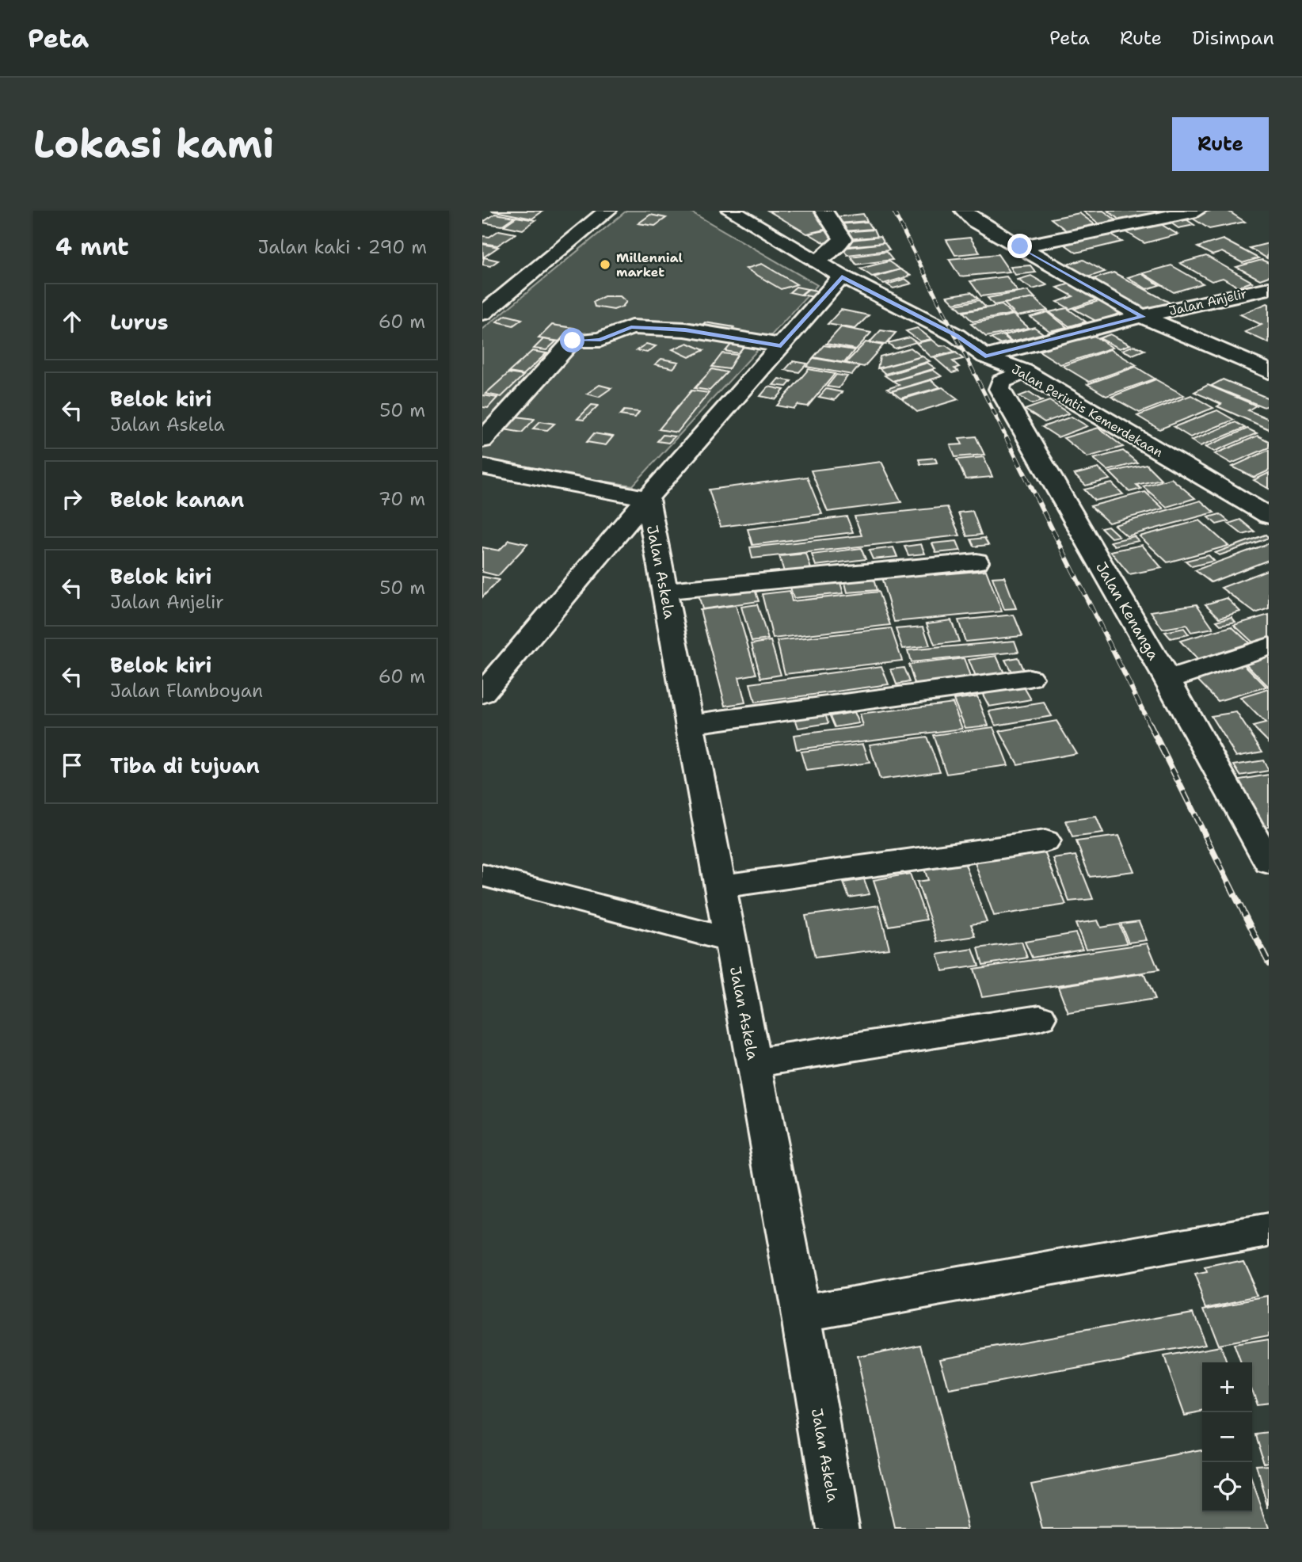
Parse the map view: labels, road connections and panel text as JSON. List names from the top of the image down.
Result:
{
  "streets": {
    "street": [
      "Jalan Anjelir",
      "Jalan Perintis Kemerdekaan",
      "Jalan Askela",
      "Jalan Kenanga"
    ]
  },
  "crossings": [
    ["Jalan Anjelir", "Jalan Perintis Kemerdekaan"],
    ["Jalan Perintis Kemerdekaan", "Jalan Askela"],
    ["Jalan Perintis Kemerdekaan", "Jalan Kenanga"]
  ],
  "places": ["Millennial market"],
  "page": {
    "header": "Peta",
    "nav": ["Peta", "Rute", "Disimpan"],
    "buttons": "Rute",
    "title": "Lokasi kami",
    "heading": ["4 mnt", "Jalan kaki · 290 m"],
    "list": [
      ["Lurus", "60 m"],
      ["Belok kiri", "Jalan Askela", "50 m"],
      ["Belok kanan", "70 m"],
      ["Belok kiri", "Jalan Anjelir", "50 m"],
      ["Belok kiri", "Jalan Flamboyan", "60 m"],
      "Tiba di tujuan"
    ],
    "map_buttons": ["+", "−"]
  }
}
